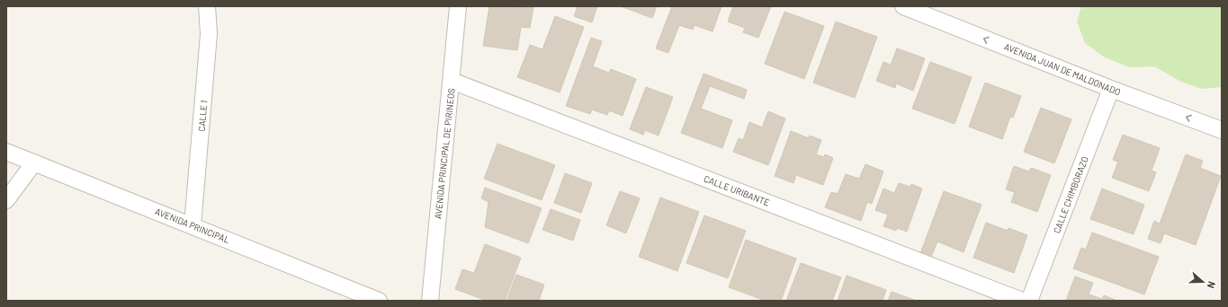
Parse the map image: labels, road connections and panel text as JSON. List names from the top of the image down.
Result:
{
  "streets": {
    "street": [
      "AVENIDA JUAN DE MALDONADO",
      "CALLE 1",
      "AVENIDA PRINCIPAL DE PIRINEOS",
      "CALLE URIBANTE",
      "CALLE CHIMBORAZO",
      "AVENIDA PRINCIPAL"
    ]
  },
  "crossings": [
    ["AVENIDA JUAN DE MALDONADO", "CALLE CHIMBORAZO"],
    ["CALLE 1", "AVENIDA PRINCIPAL"],
    ["AVENIDA PRINCIPAL DE PIRINEOS", "CALLE URIBANTE"]
  ],
  "one_way": ["AVENIDA JUAN DE MALDONADO"],
  "north": "right"
}
